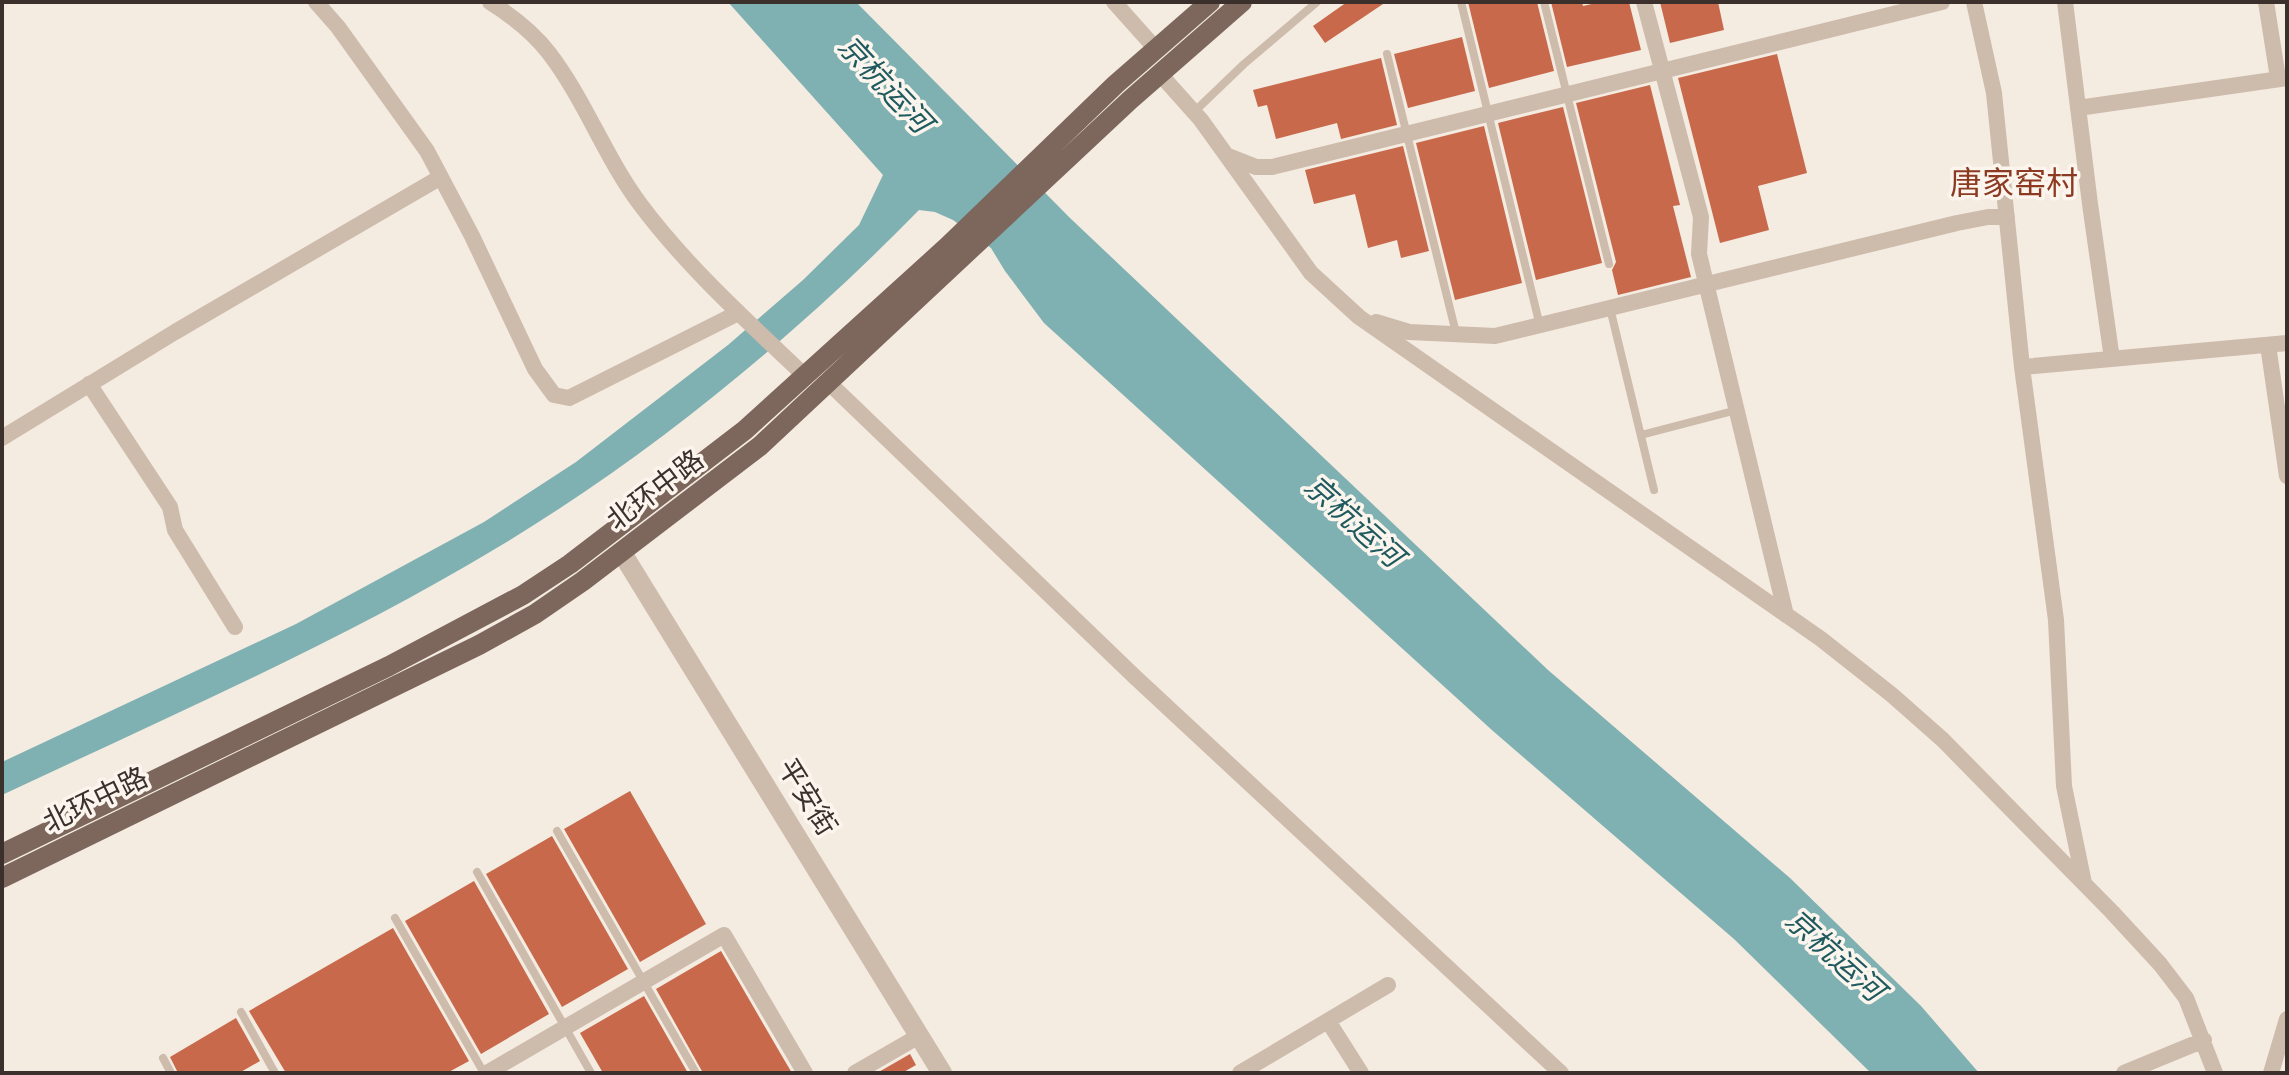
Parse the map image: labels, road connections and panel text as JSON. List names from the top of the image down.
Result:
{
  "streets": {
    "main road": ["北环中路"],
    "street": ["平安街"]
  },
  "crossings": [
    ["北环中路", "平安街"]
  ],
  "districts": ["唐家窑村"],
  "water": ["京杭运河"]
}
